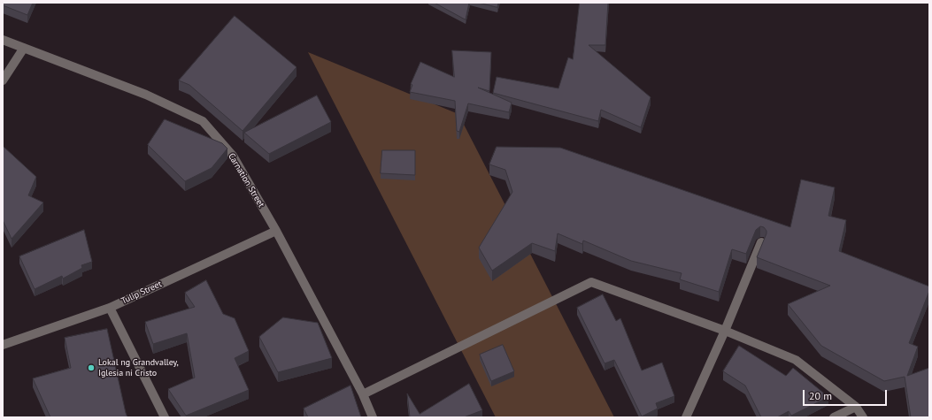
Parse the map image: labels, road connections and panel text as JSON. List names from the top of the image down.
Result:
{
  "streets": {
    "street": ["Carnation Street", "Tulip Street"]
  },
  "crossings": [
    ["Carnation Street", "Tulip Street"]
  ],
  "places": ["Lokal ng Grandvalley, Iglesia ni Cristo"],
  "scale_bar": "20 m"
}
